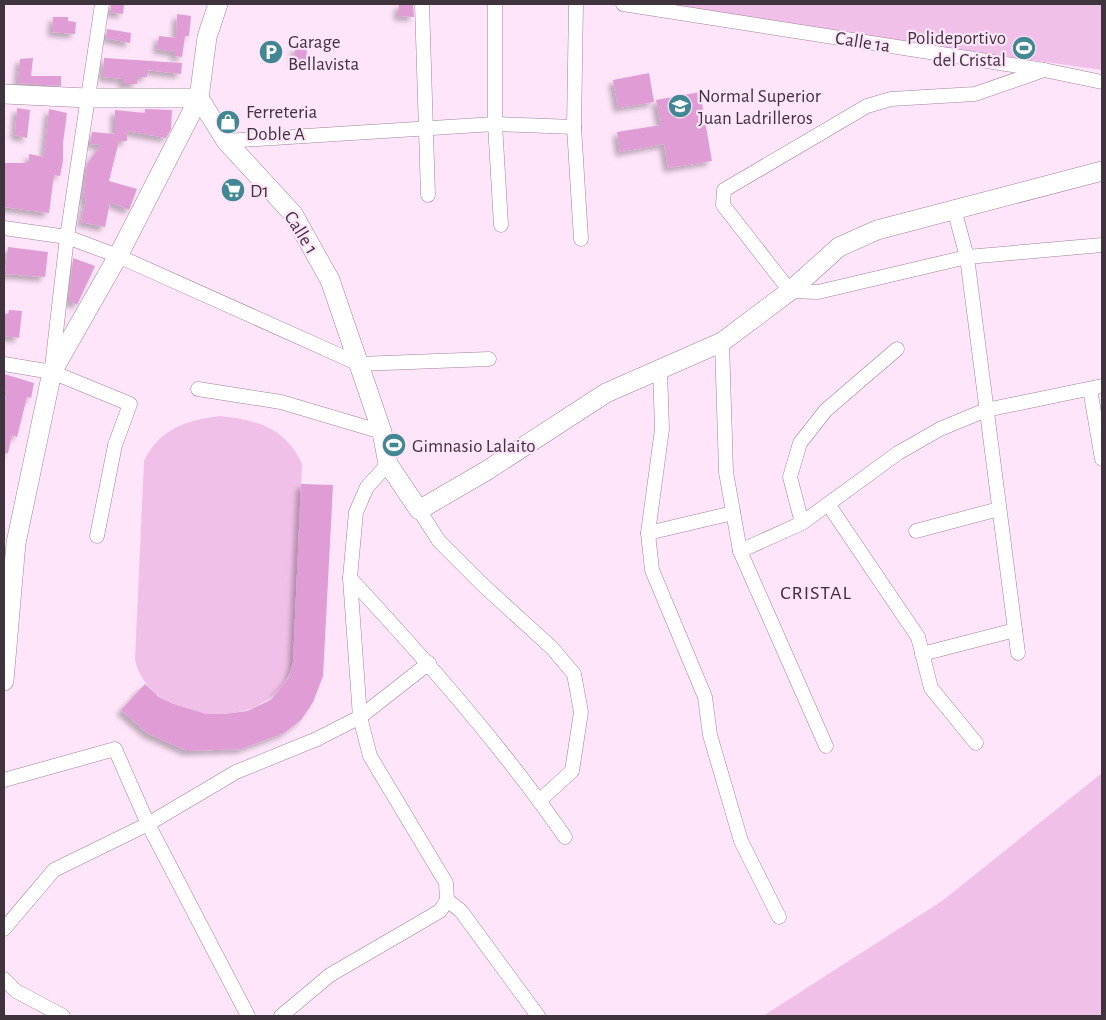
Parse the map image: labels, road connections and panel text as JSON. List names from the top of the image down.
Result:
{
  "streets": {
    "main road": ["Calle 1"],
    "street": ["Calle 1a"]
  },
  "districts": ["CRISTAL"],
  "places": {
    "sports": ["Polideportivo del Cristal", "Gimnasio Lalaito"],
    "parking": ["Garage Bellavista"],
    "school or university": ["Normal Superior Juan Ladrilleros"],
    "shop": ["Ferreteria Doble A"],
    "supermarket": ["D1"]
  }
}
